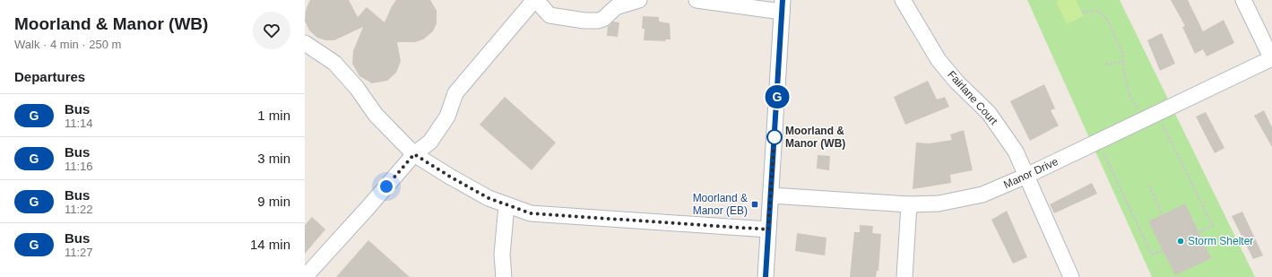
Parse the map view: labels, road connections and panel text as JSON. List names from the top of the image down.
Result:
{
  "streets": {
    "street": ["Fairlane Court", "Manor Drive"]
  },
  "crossings": [
    ["Fairlane Court", "Manor Drive"]
  ],
  "places": {
    "other": ["Moorland & Manor (WB)", "Storm Shelter"],
    "transit": ["Moorland & Manor (EB)"]
  },
  "lines": ["bus line G"],
  "page": {
    "heading": [
      ["Moorland & Manor (WB)", "Walk · 4 min · 250 m"],
      "Departures"
    ],
    "on_map": "G",
    "list": [
      {
        "mark": "G",
        "name": "Bus",
        "note": "11:14",
        "value": "1 min"
      },
      {
        "mark": "G",
        "name": "Bus",
        "note": "11:16",
        "value": "3 min"
      },
      {
        "mark": "G",
        "name": "Bus",
        "note": "11:22",
        "value": "9 min"
      },
      {
        "mark": "G",
        "name": "Bus",
        "note": "11:27",
        "value": "14 min"
      }
    ]
  }
}
